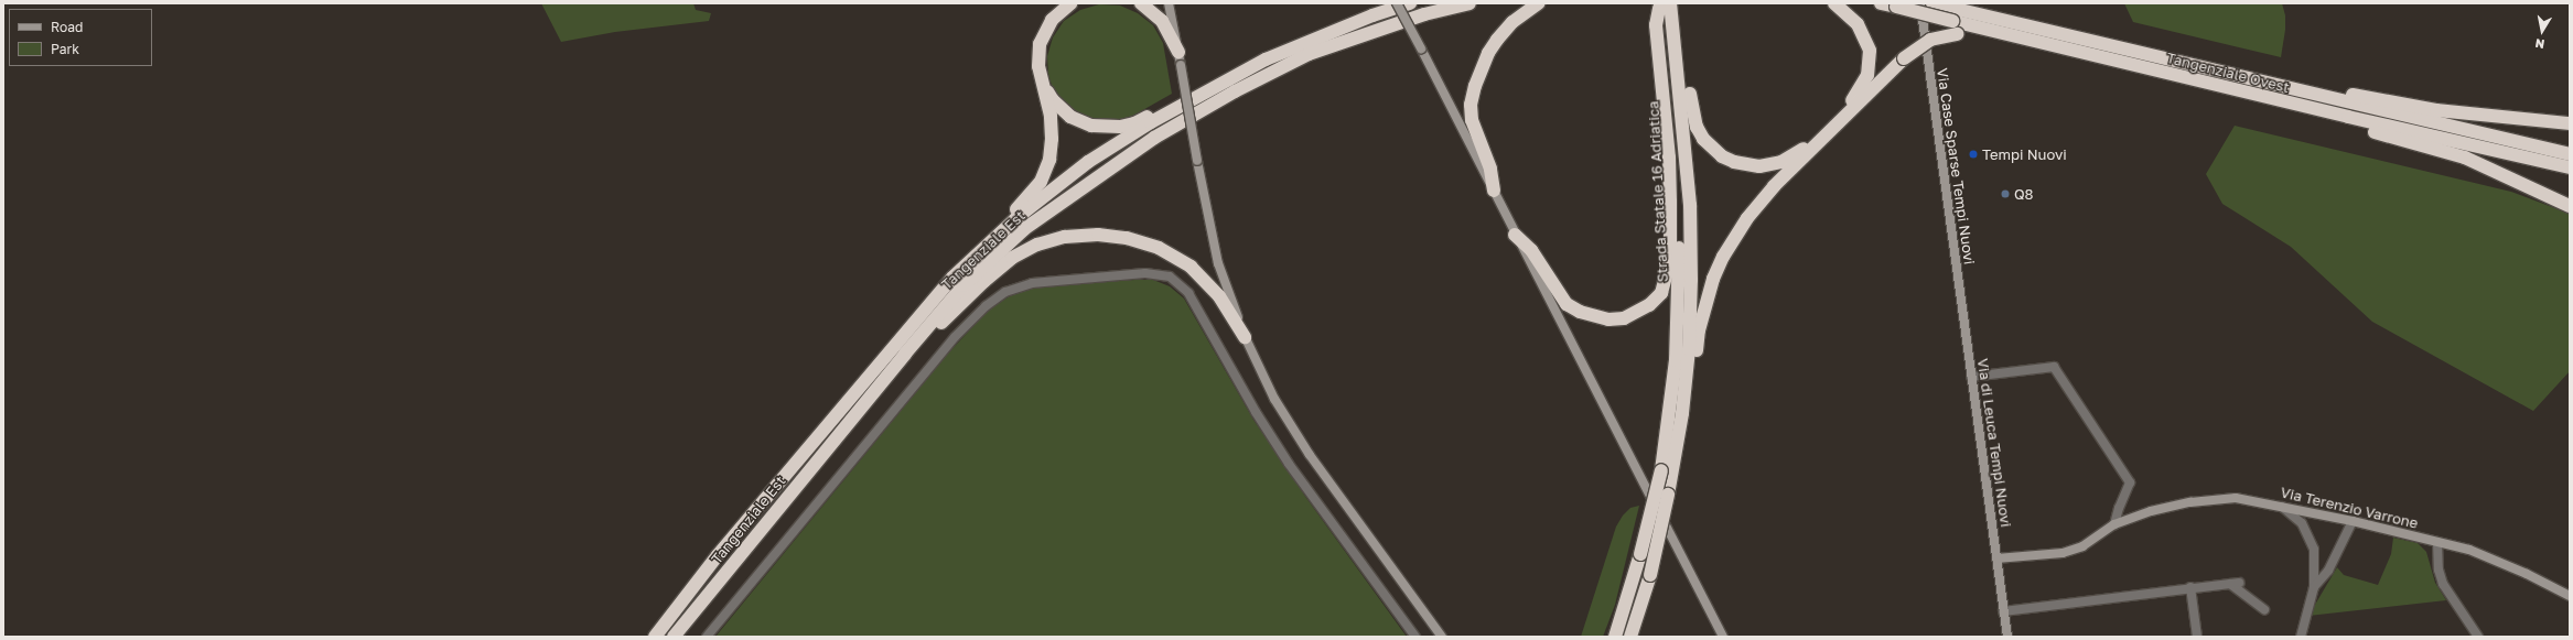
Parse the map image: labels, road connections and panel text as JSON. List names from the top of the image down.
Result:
{
  "streets": {
    "highway": ["Tangenziale Ovest", "Strada Statale 16 Adriatica", "Tangenziale Est"],
    "main road": ["Via Case Sparse Tempi Nuovi", "Via di Leuca Tempi Nuovi", "Via Terenzio Varrone"]
  },
  "crossings": [
    ["Via Case Sparse Tempi Nuovi", "Via di Leuca Tempi Nuovi"],
    ["Via di Leuca Tempi Nuovi", "Via Terenzio Varrone"]
  ],
  "places": ["Tempi Nuovi", "Q8"],
  "legend": ["Road", "Park"],
  "north": "bottom"
}
